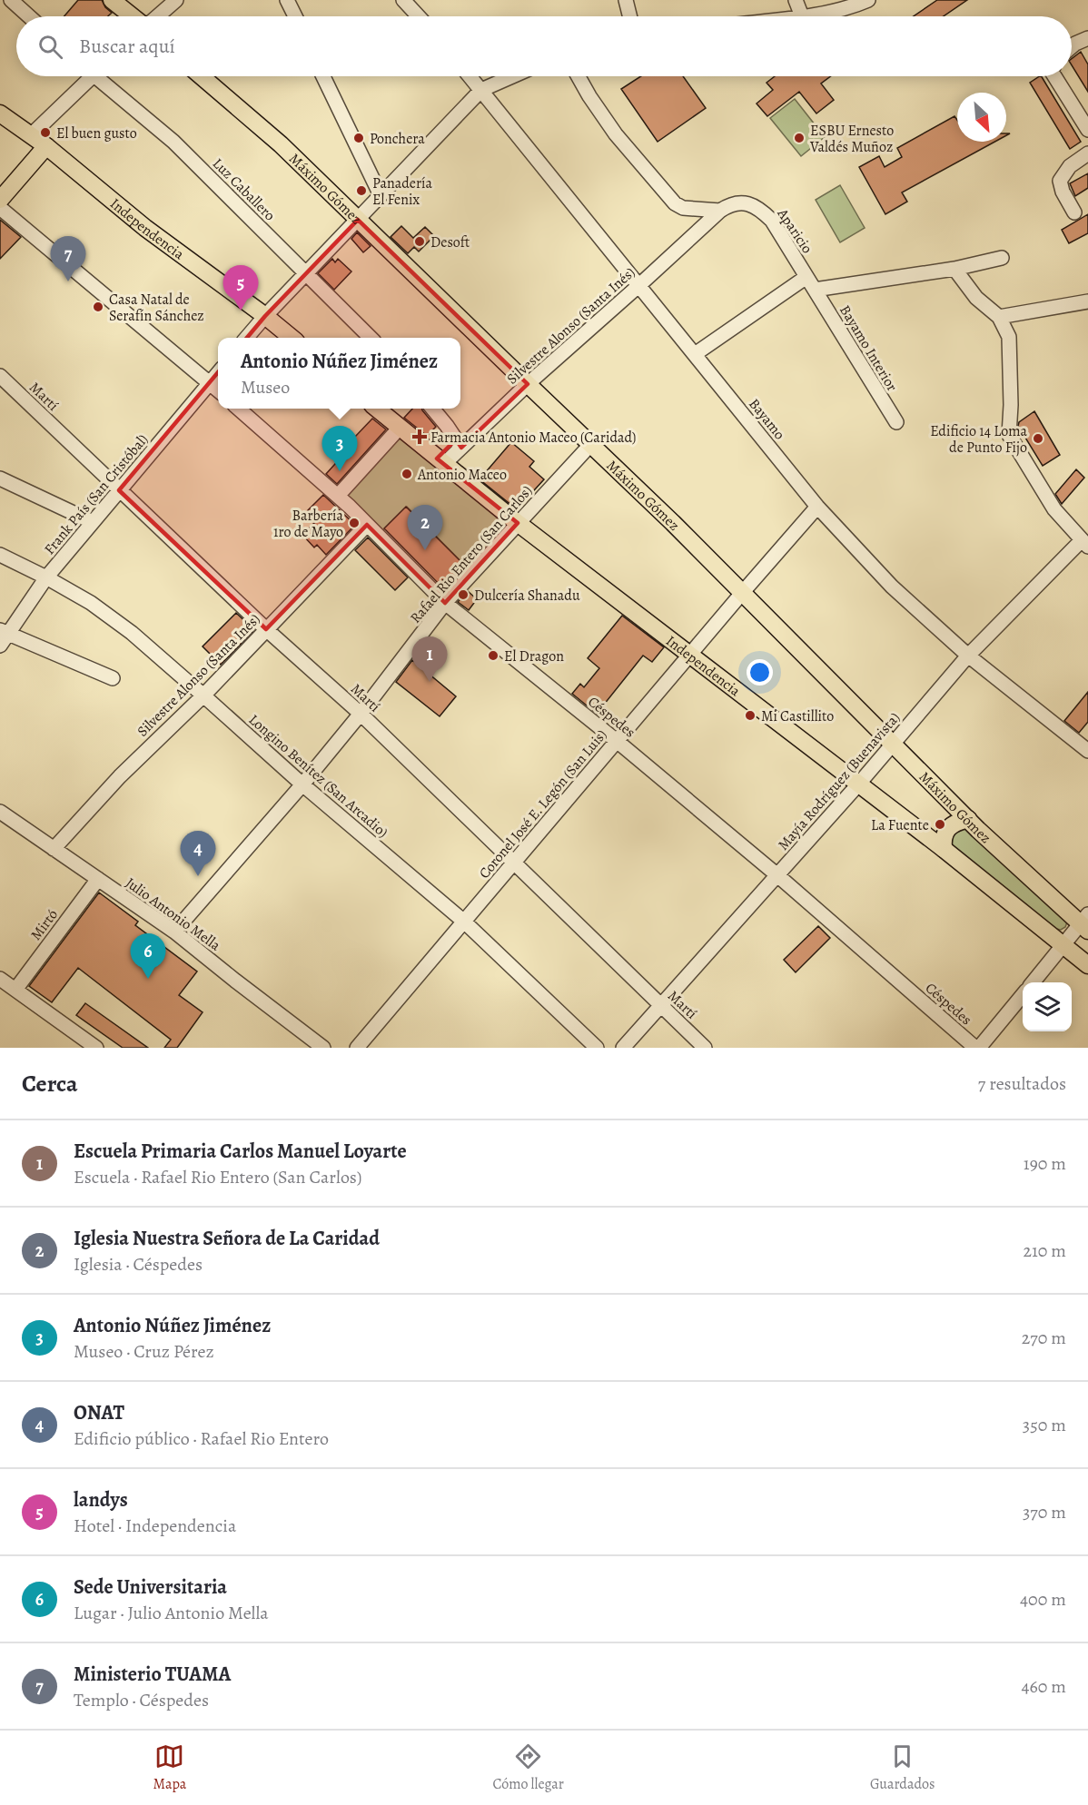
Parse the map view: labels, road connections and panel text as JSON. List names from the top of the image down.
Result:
{
  "streets": {
    "main road": ["Máximo Gómez", "Independencia"],
    "street": [
      "Luz Caballero",
      "Aparicio",
      "Silvestre Alonso (Santa Inés)",
      "Bayamo Interior",
      "Martí",
      "Bayamo",
      "Frank País (San Cristóbal)",
      "Rafael Rio Entero (San Carlos)",
      "Céspedes",
      "Longino Benítez (San Arcadio)",
      "Mayía Rodríguez (Buenavista)",
      "Coronel José E. Legón (San Luis)",
      "Julio Antonio Mella",
      "Mirtó"
    ]
  },
  "crossings": [
    ["Máximo Gómez", "Silvestre Alonso (Santa Inés)"],
    ["Máximo Gómez", "Rafael Rio Entero (San Carlos)"],
    ["Máximo Gómez", "Mayía Rodríguez (Buenavista)"],
    ["Máximo Gómez", "Coronel José E. Legón (San Luis)"],
    ["Independencia", "Silvestre Alonso (Santa Inés)"],
    ["Independencia", "Rafael Rio Entero (San Carlos)"],
    ["Independencia", "Mayía Rodríguez (Buenavista)"],
    ["Independencia", "Coronel José E. Legón (San Luis)"],
    ["Aparicio", "Silvestre Alonso (Santa Inés)"],
    ["Aparicio", "Bayamo Interior"],
    ["Silvestre Alonso (Santa Inés)", "Martí"],
    ["Silvestre Alonso (Santa Inés)", "Bayamo"],
    ["Silvestre Alonso (Santa Inés)", "Céspedes"],
    ["Silvestre Alonso (Santa Inés)", "Longino Benítez (San Arcadio)"],
    ["Silvestre Alonso (Santa Inés)", "Julio Antonio Mella"],
    ["Martí", "Frank País (San Cristóbal)"],
    ["Martí", "Rafael Rio Entero (San Carlos)"],
    ["Martí", "Mayía Rodríguez (Buenavista)"],
    ["Martí", "Coronel José E. Legón (San Luis)"],
    ["Bayamo", "Mayía Rodríguez (Buenavista)"],
    ["Bayamo", "Coronel José E. Legón (San Luis)"],
    ["Frank País (San Cristóbal)", "Longino Benítez (San Arcadio)"],
    ["Rafael Rio Entero (San Carlos)", "Céspedes"],
    ["Rafael Rio Entero (San Carlos)", "Longino Benítez (San Arcadio)"],
    ["Rafael Rio Entero (San Carlos)", "Julio Antonio Mella"],
    ["Céspedes", "Mayía Rodríguez (Buenavista)"],
    ["Céspedes", "Coronel José E. Legón (San Luis)"],
    ["Longino Benítez (San Arcadio)", "Coronel José E. Legón (San Luis)"],
    ["Julio Antonio Mella", "Mirtó"]
  ],
  "places": {
    "other": [
      "El buen gusto",
      "Ponchera",
      "ESBU Ernesto Valdés Muñoz",
      "Panadería El Fenix",
      "Desoft",
      "Casa Natal de Serafín Sánchez",
      "Edificio 14 Loma de Punto Fijo",
      "Antonio Maceo",
      "Barbería 1ro de Mayo",
      "Dulcería Shanadu",
      "El Dragon",
      "Mi Castillito",
      "La Fuente"
    ],
    "health": ["Farmacia Antonio Maceo (Caridad)"]
  },
  "north": "bottom right",
  "page": {
    "search": "Buscar aquí",
    "pins": [
      "7",
      "5",
      "3",
      "2",
      "1",
      "4",
      "6"
    ],
    "popup": ["Antonio Núñez Jiménez", "Museo"],
    "heading": ["Cerca", "7 resultados"],
    "list": [
      {
        "mark": "1",
        "name": "Escuela Primaria Carlos Manuel Loyarte",
        "note": "Escuela · Rafael Rio Entero (San Carlos)",
        "value": "190 m"
      },
      {
        "mark": "2",
        "name": "Iglesia Nuestra Señora de La Caridad",
        "note": "Iglesia · Céspedes",
        "value": "210 m"
      },
      {
        "mark": "3",
        "name": "Antonio Núñez Jiménez",
        "note": "Museo · Cruz Pérez",
        "value": "270 m"
      },
      {
        "mark": "4",
        "name": "ONAT",
        "note": "Edificio público · Rafael Rio Entero",
        "value": "350 m"
      },
      {
        "mark": "5",
        "name": "landys",
        "note": "Hotel · Independencia",
        "value": "370 m"
      },
      {
        "mark": "6",
        "name": "Sede Universitaria",
        "note": "Lugar · Julio Antonio Mella",
        "value": "400 m"
      },
      {
        "mark": "7",
        "name": "Ministerio TUAMA",
        "note": "Templo · Céspedes",
        "value": "460 m"
      }
    ],
    "nav": ["Mapa", "Cómo llegar", "Guardados"]
  }
}
